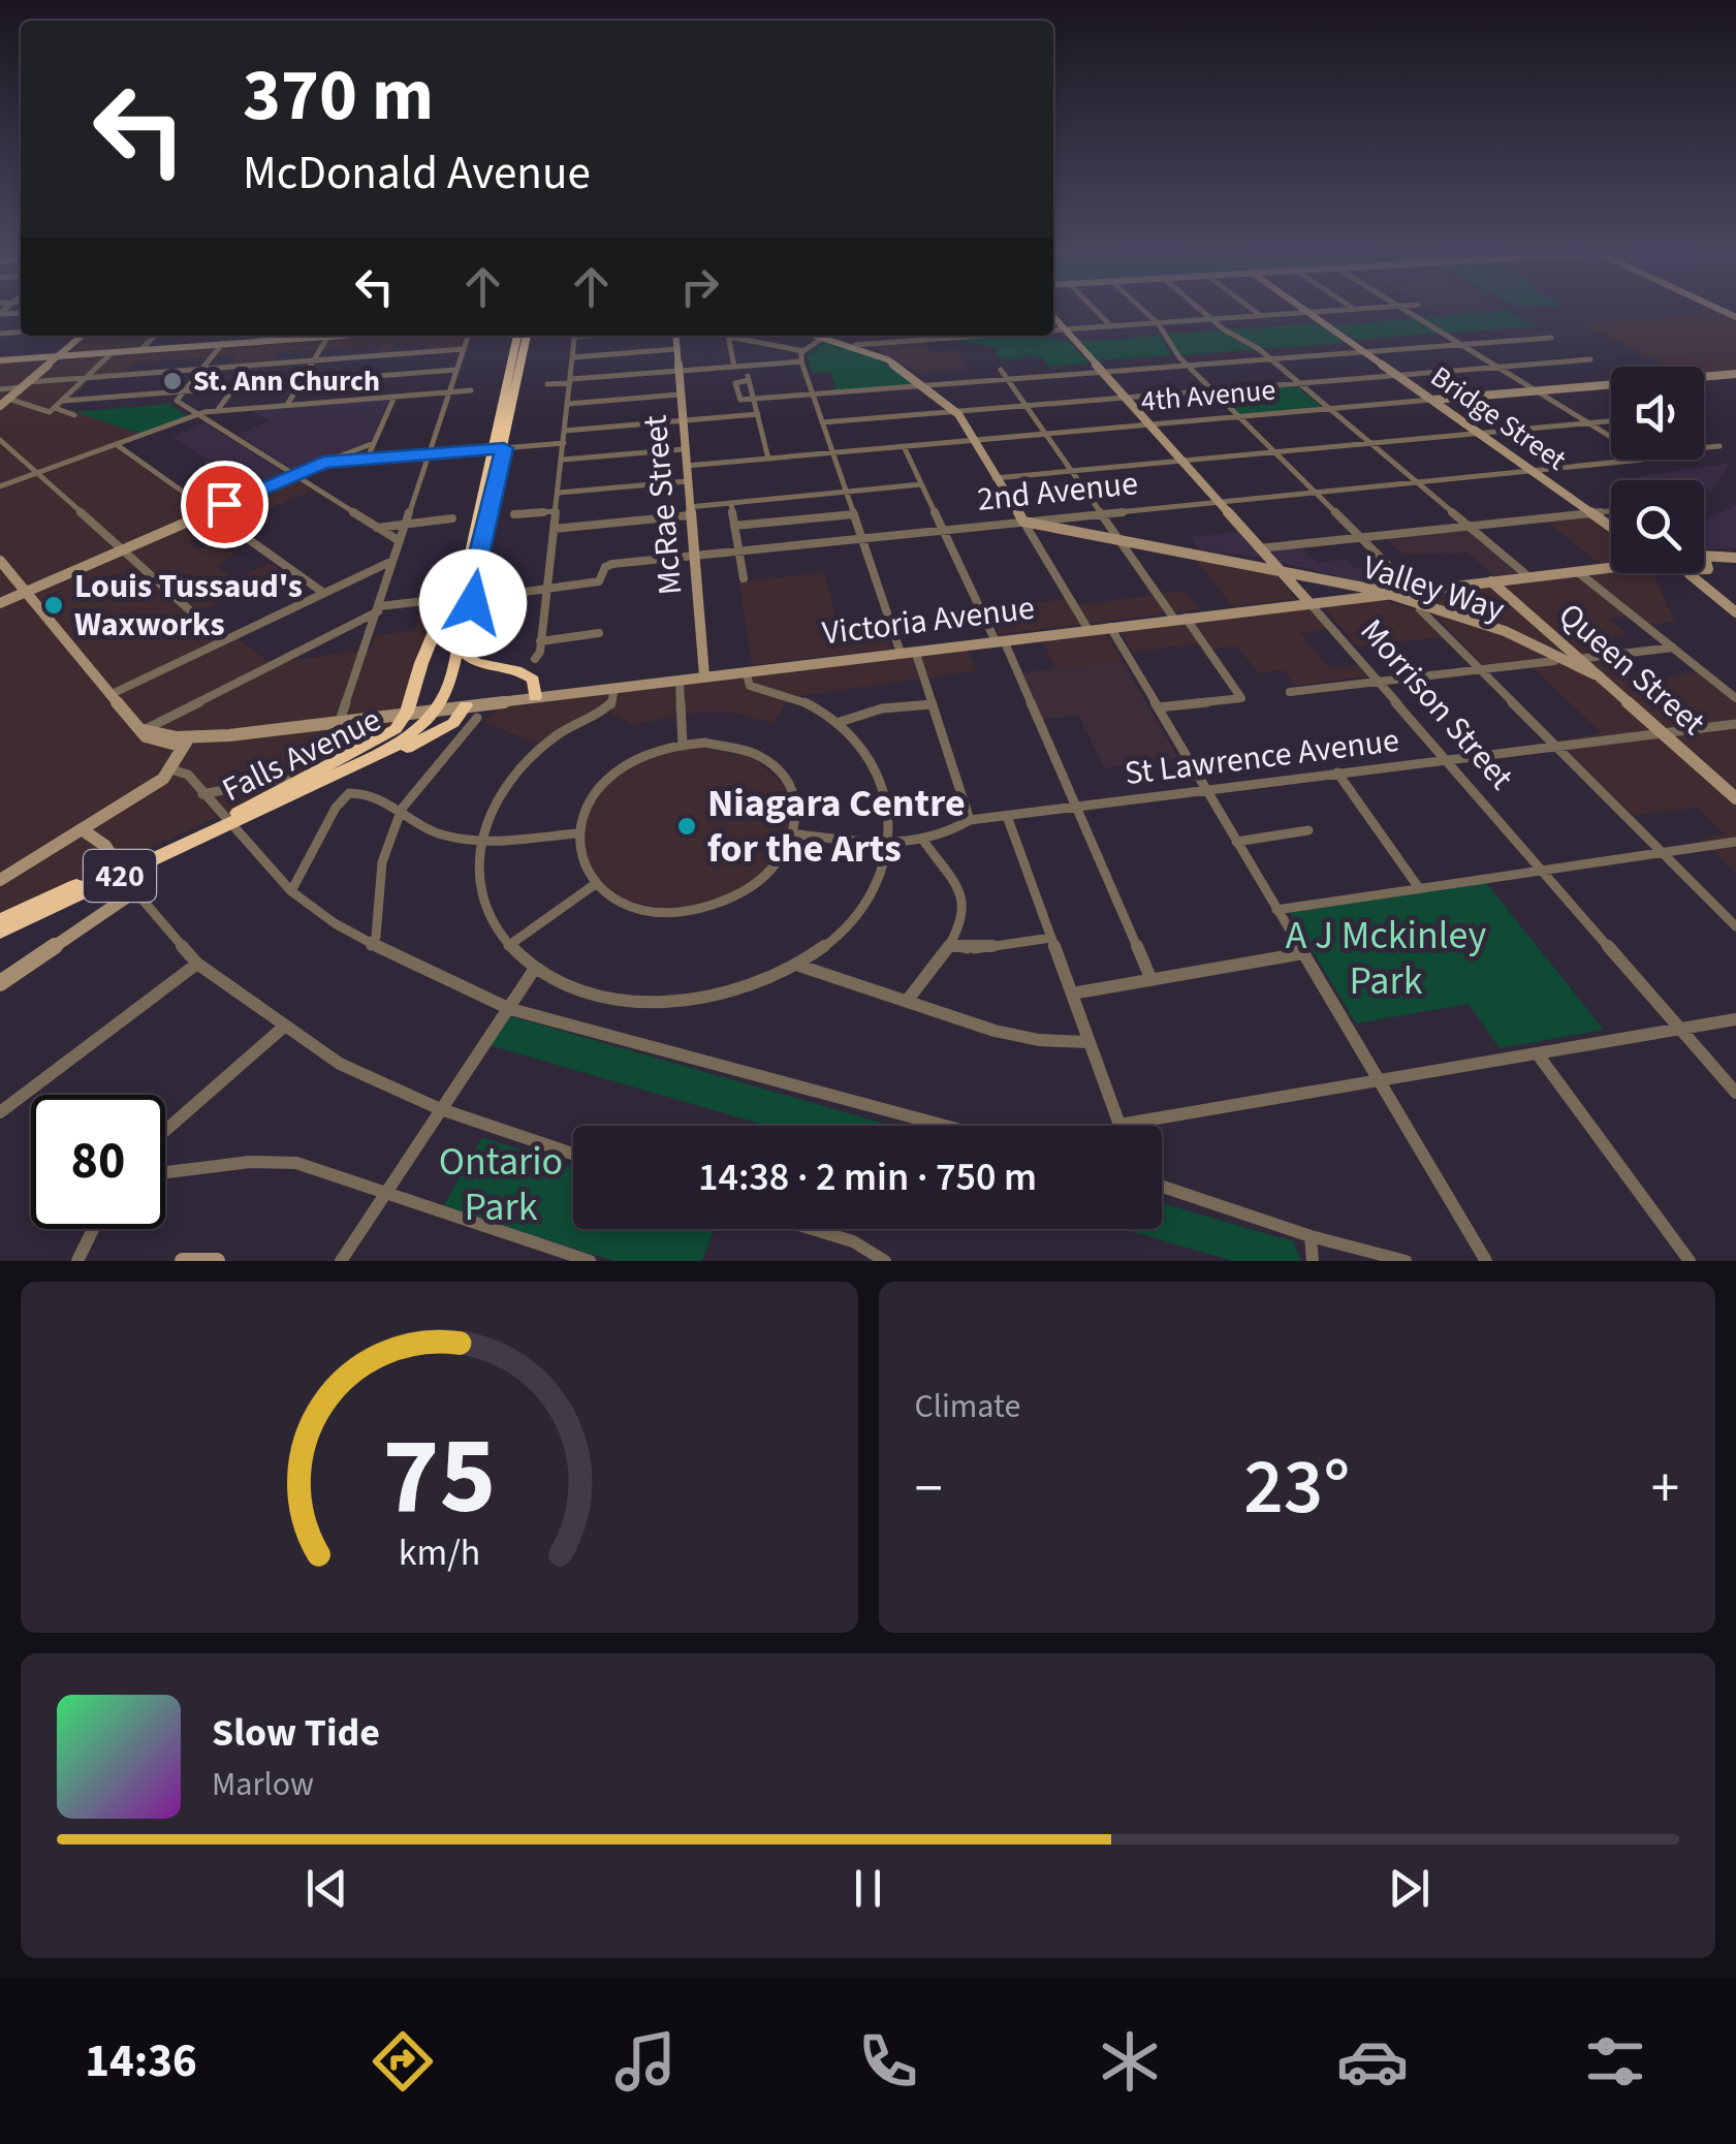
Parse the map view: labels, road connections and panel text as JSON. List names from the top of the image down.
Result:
{
  "streets": {
    "highway": ["Falls Avenue", "420"],
    "main road": [
      "4th Avenue",
      "Bridge Street",
      "McRae Street",
      "Valley Way",
      "Victoria Avenue",
      "Queen Street",
      "Morrison Street"
    ],
    "street": ["2nd Avenue", "St Lawrence Avenue"]
  },
  "crossings": [
    ["4th Avenue", "Bridge Street"],
    ["4th Avenue", "McRae Street"],
    ["4th Avenue", "Morrison Street"],
    ["Bridge Street", "2nd Avenue"],
    ["2nd Avenue", "McRae Street"],
    ["2nd Avenue", "Valley Way"],
    ["2nd Avenue", "Morrison Street"],
    ["McRae Street", "Victoria Avenue"],
    ["Valley Way", "Victoria Avenue"],
    ["Valley Way", "Queen Street"],
    ["Valley Way", "Morrison Street"],
    ["Victoria Avenue", "Queen Street"],
    ["Victoria Avenue", "Morrison Street"],
    ["Queen Street", "St Lawrence Avenue"],
    ["Morrison Street", "St Lawrence Avenue"]
  ],
  "parks": ["A J Mckinley Park", "Ontario Park"],
  "places": ["St. Ann Church", "Louis Tussaud's Waxworks", "Niagara Centre for the Arts"],
  "page": {
    "turn": ["370 m", "McDonald Avenue"],
    "limit": "80",
    "trip": "14:38 · 2 min · 750 m",
    "tile": "Climate",
    "heat": ["−", "23°", "+"],
    "song": ["Slow Tide", "Marlow"],
    "tabs": "14:36",
    "gauge": ["75", "km/h"]
  }
}
